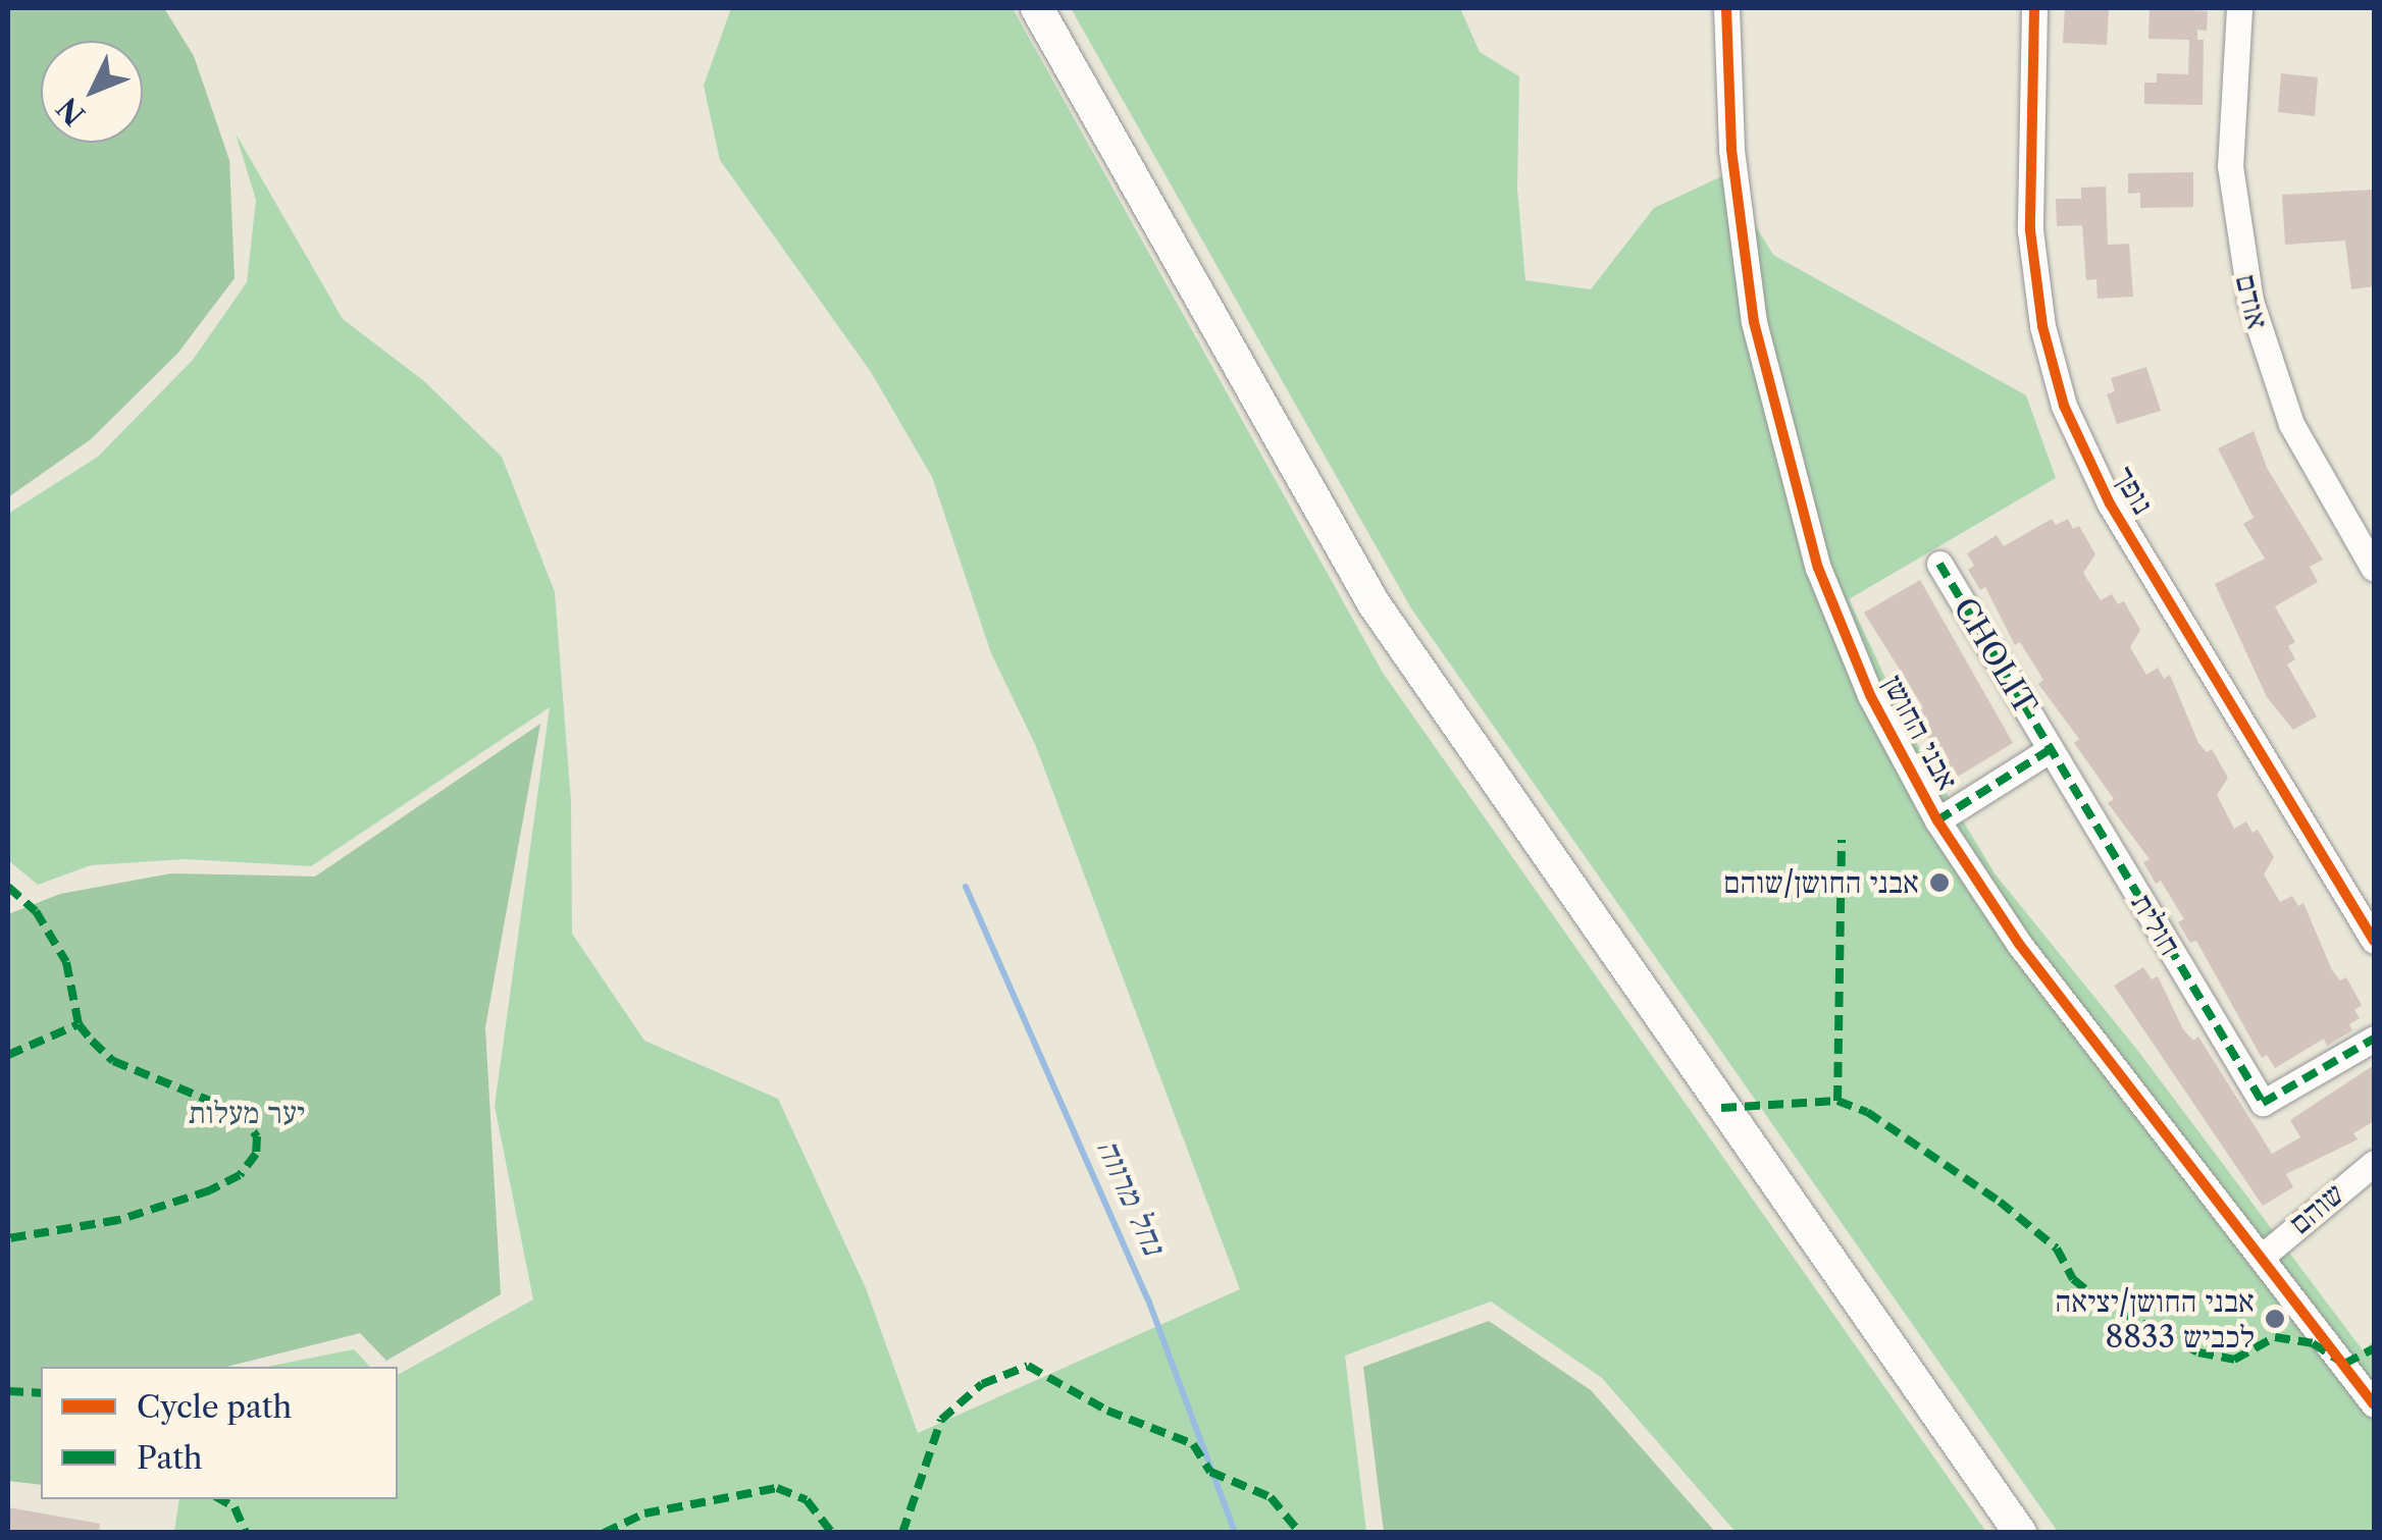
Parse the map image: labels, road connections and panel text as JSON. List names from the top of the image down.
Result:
{
  "streets": {
    "street": [
      "אודם",
      "נופך",
      "CHOLIT",
      "אבני החושן",
      "חולית",
      "שוהם"
    ]
  },
  "crossings": [
    ["CHOLIT", "חולית"],
    ["אבני החושן", "שוהם"]
  ],
  "water": ["נחל מרווה"],
  "parks": ["יער מעלות"],
  "places": ["אבני החושן/שוהם", "אבני החושן/יציאה לכביש 8833"],
  "legend": ["Cycle path", "Path"],
  "north": "bottom left"
}
